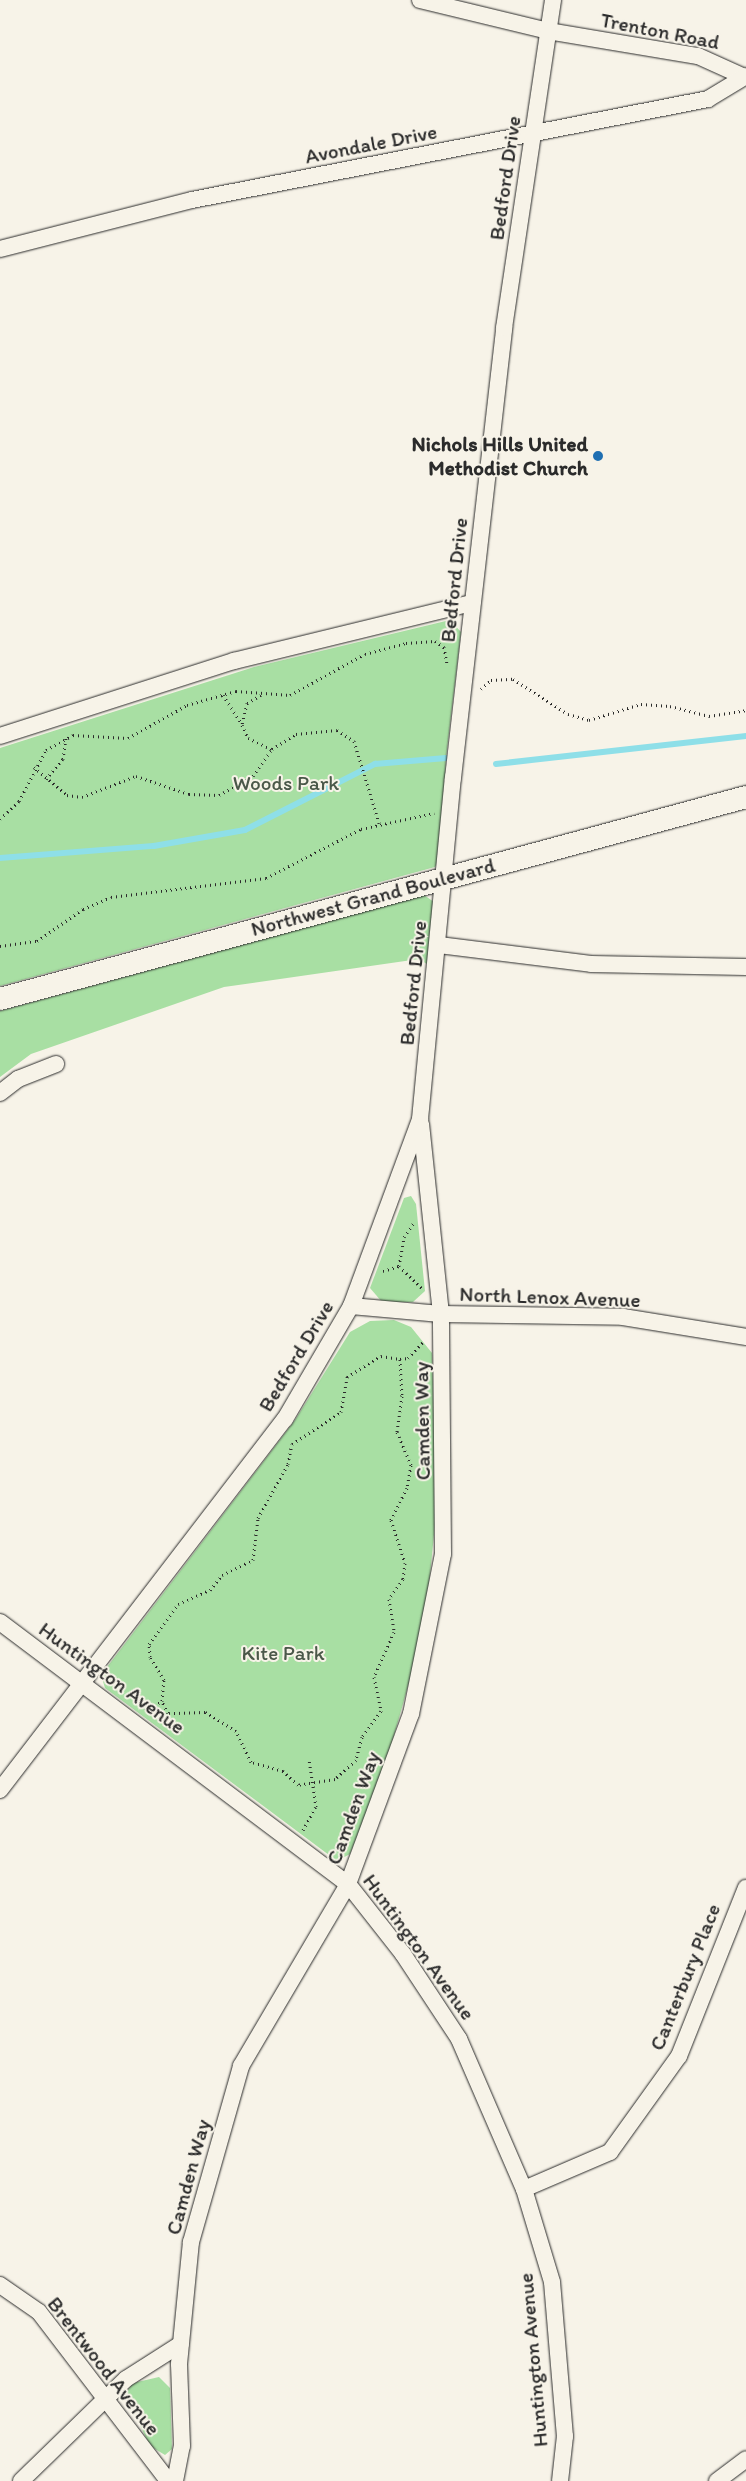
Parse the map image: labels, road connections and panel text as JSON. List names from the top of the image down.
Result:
{
  "streets": {
    "street": [
      "Trenton Road",
      "Avondale Drive",
      "Bedford Drive",
      "Northwest Grand Boulevard",
      "North Lenox Avenue",
      "Camden Way",
      "Huntington Avenue",
      "Canterbury Place",
      "Brentwood Avenue"
    ]
  },
  "crossings": [
    ["Trenton Road", "Avondale Drive"],
    ["Trenton Road", "Bedford Drive"],
    ["Avondale Drive", "Bedford Drive"],
    ["Bedford Drive", "Northwest Grand Boulevard"],
    ["Bedford Drive", "North Lenox Avenue"],
    ["Bedford Drive", "Camden Way"],
    ["Bedford Drive", "Huntington Avenue"],
    ["North Lenox Avenue", "Camden Way"],
    ["Camden Way", "Huntington Avenue"],
    ["Huntington Avenue", "Canterbury Place"]
  ],
  "parks": ["Woods Park", "Kite Park"],
  "places": ["Nichols Hills United Methodist Church"]
}
